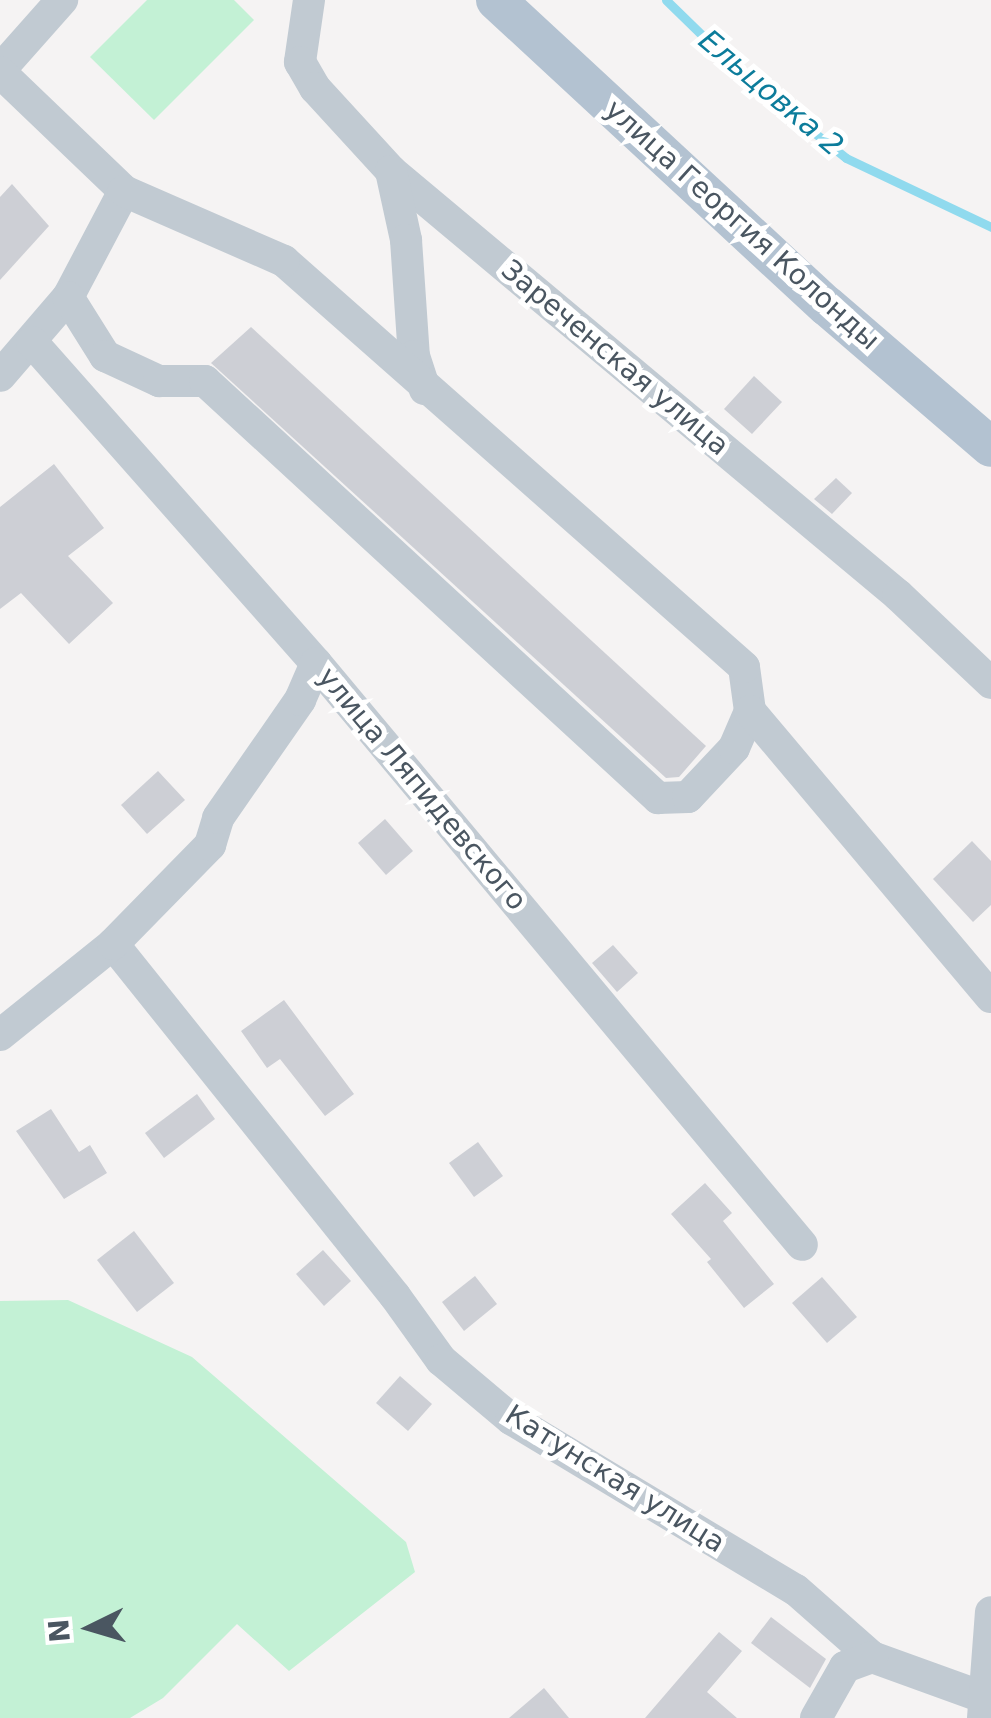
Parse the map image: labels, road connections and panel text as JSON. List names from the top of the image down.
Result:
{
  "streets": {
    "main road": ["улица Георгия Колонды"],
    "street": ["Зареченская улица", "улица Ляпидевского", "Катунская улица"]
  },
  "water": ["Ельцовка 2"],
  "north": "left"
}
